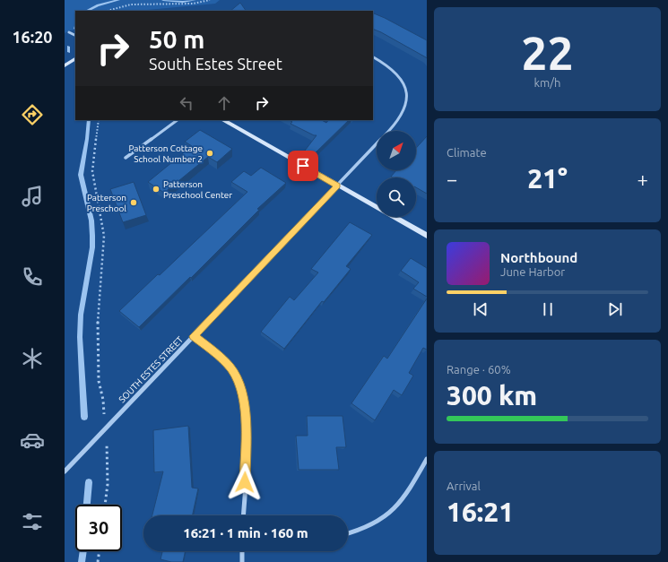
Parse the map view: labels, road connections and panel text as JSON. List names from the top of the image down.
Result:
{
  "streets": {
    "street": ["SOUTH ESTES STREET"]
  },
  "places": ["Patterson Cottage School Number 2", "Patterson Preschool Center", "Patterson Preschool"],
  "north": "top right",
  "page": {
    "tabs": "16:20",
    "tile": [
      ["22", "km/h"],
      "Climate",
      ["Range · 60%", "300 km"],
      ["Arrival", "16:21"]
    ],
    "turn": ["50 m", "South Estes Street"],
    "heat": ["−", "21°", "+"],
    "song": ["Northbound", "June Harbor"],
    "limit": "30",
    "trip": "16:21 · 1 min · 160 m"
  }
}
